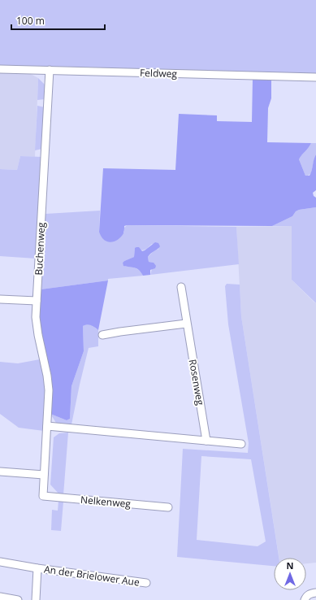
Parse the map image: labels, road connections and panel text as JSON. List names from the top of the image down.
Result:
{
  "streets": {
    "street": [
      "Feldweg",
      "Buchenweg",
      "Rosenweg",
      "Nelkenweg",
      "An der Brielower Aue"
    ]
  },
  "crossings": [
    ["Feldweg", "Buchenweg"],
    ["Buchenweg", "Nelkenweg"]
  ],
  "scale_bar": "100 m",
  "north": "top"
}
